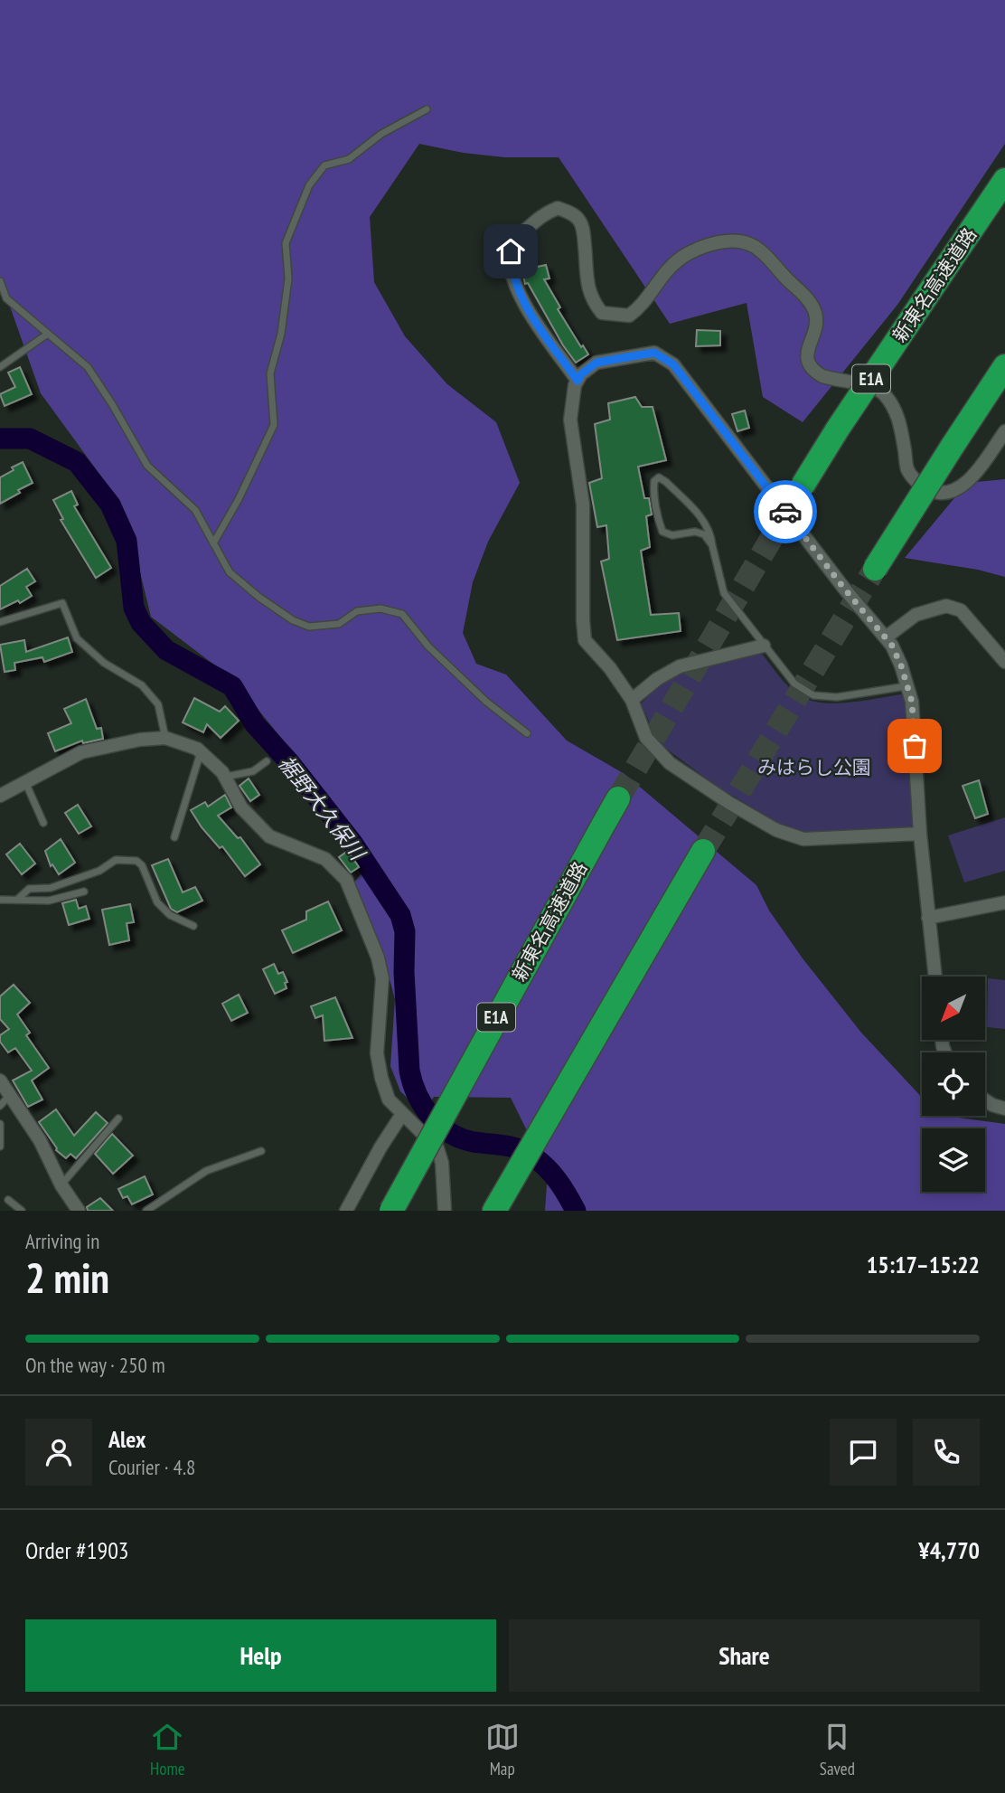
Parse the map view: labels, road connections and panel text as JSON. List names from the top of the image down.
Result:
{
  "streets": {
    "highway": ["新東名高速道路", "E1A"]
  },
  "water": ["裾野大久保川"],
  "parks": ["みはらし公園"],
  "north": "bottom left",
  "page": {
    "heading": ["2 min", "Arriving in", "15:17–15:22"],
    "panel": [
      "Alex",
      "Courier · 4.8",
      "Order #1903",
      "¥4,770"
    ],
    "bar": "On the way · 250 m",
    "buttons": ["Help", "Share"],
    "tabs": ["Home", "Map", "Saved"]
  }
}
